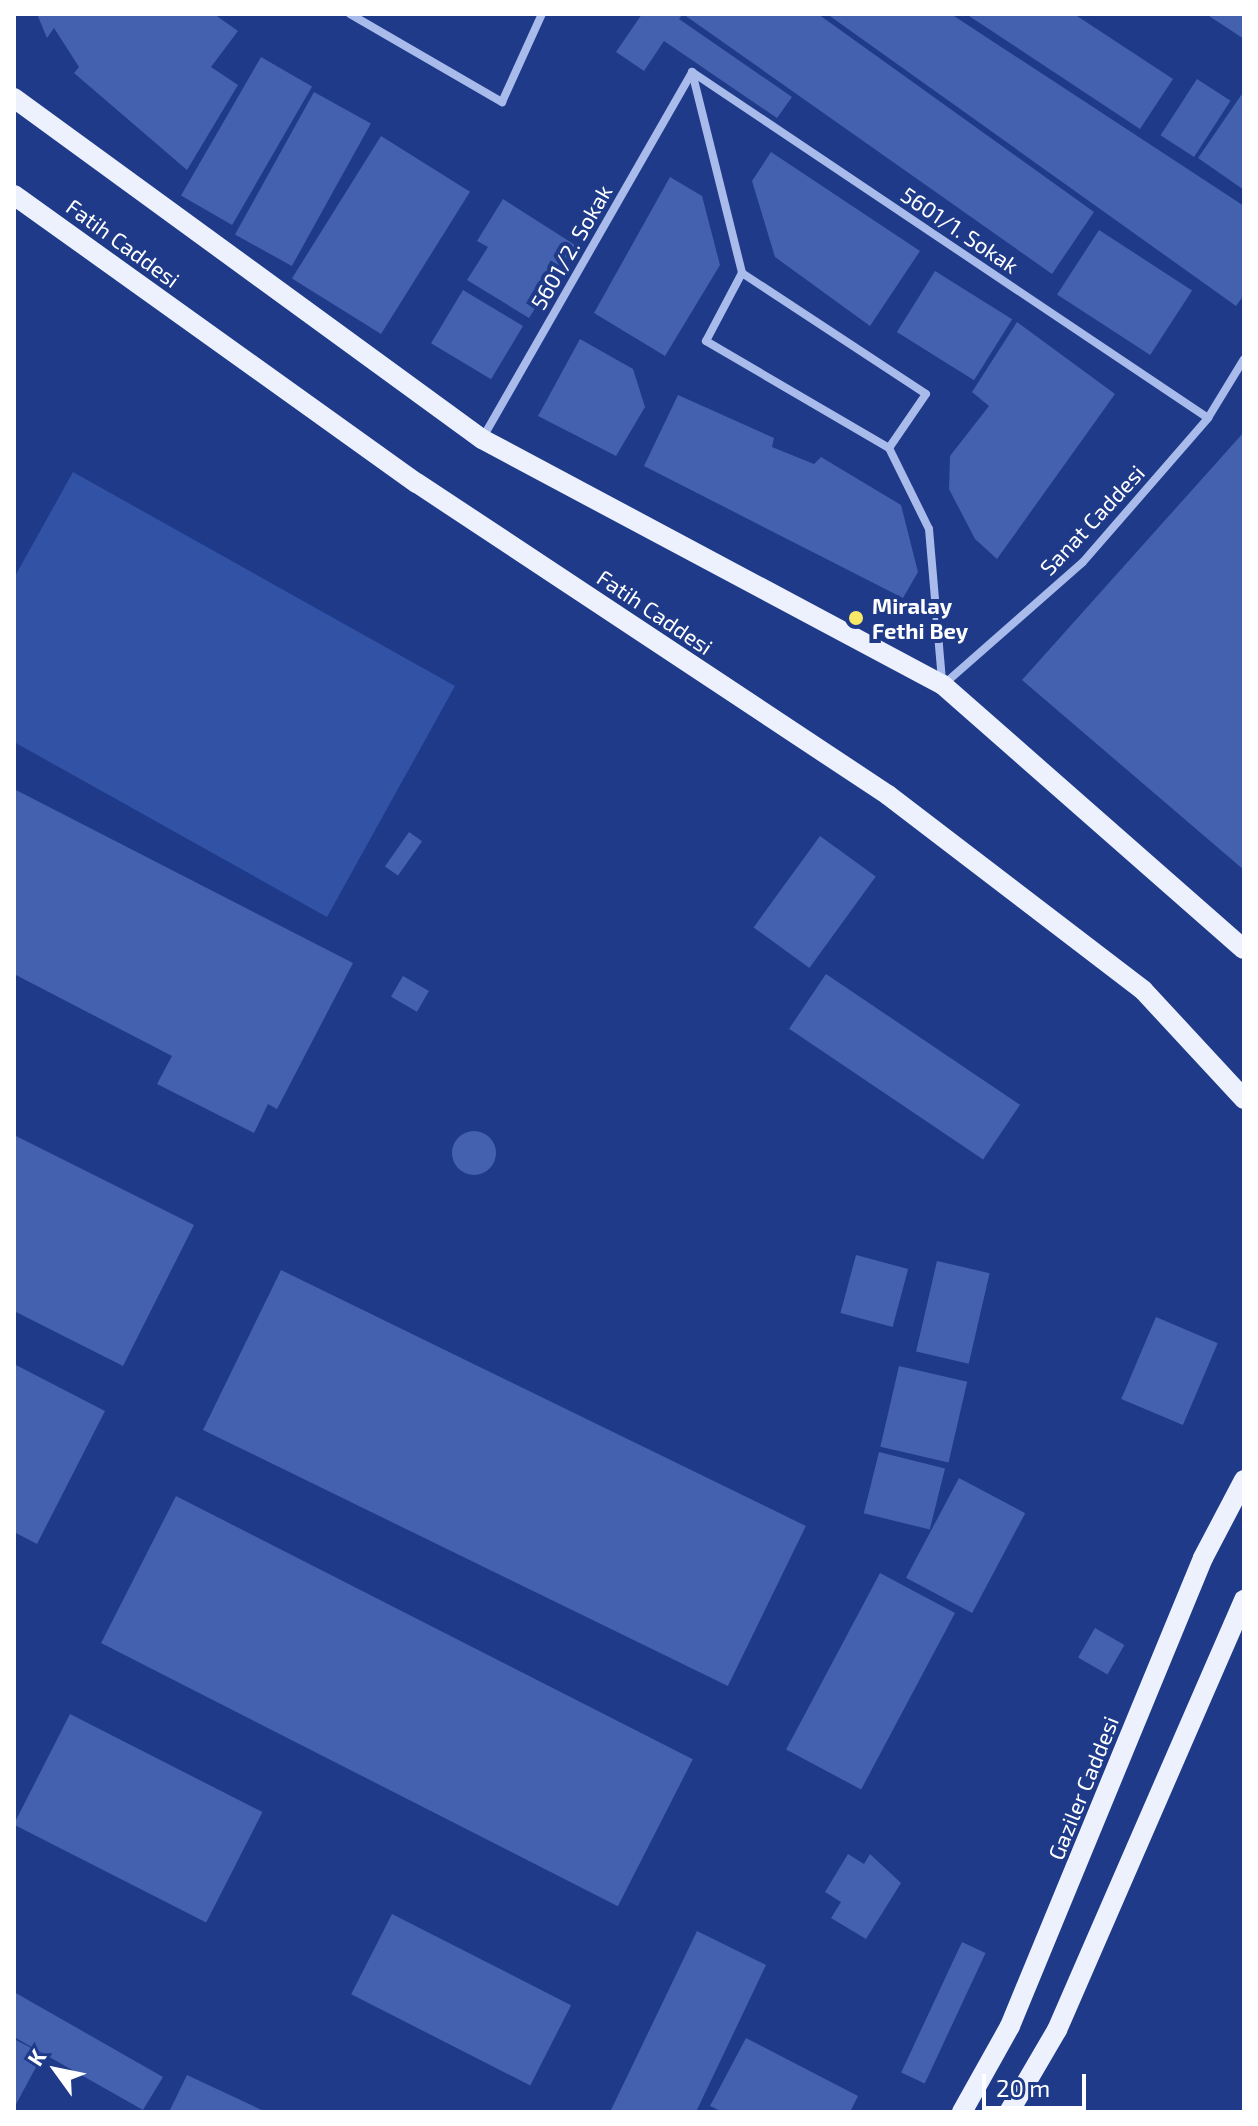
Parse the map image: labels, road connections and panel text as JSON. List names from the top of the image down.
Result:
{
  "streets": {
    "main road": ["Fatih Caddesi", "Gaziler Caddesi"],
    "street": ["5601/1. Sokak", "5601/2. Sokak", "Sanat Caddesi"]
  },
  "crossings": [
    ["5601/1. Sokak", "5601/2. Sokak"],
    ["5601/1. Sokak", "Sanat Caddesi"]
  ],
  "places": ["Miralay Fethi Bey"],
  "scale_bar": "20 m",
  "north": "top left"
}
